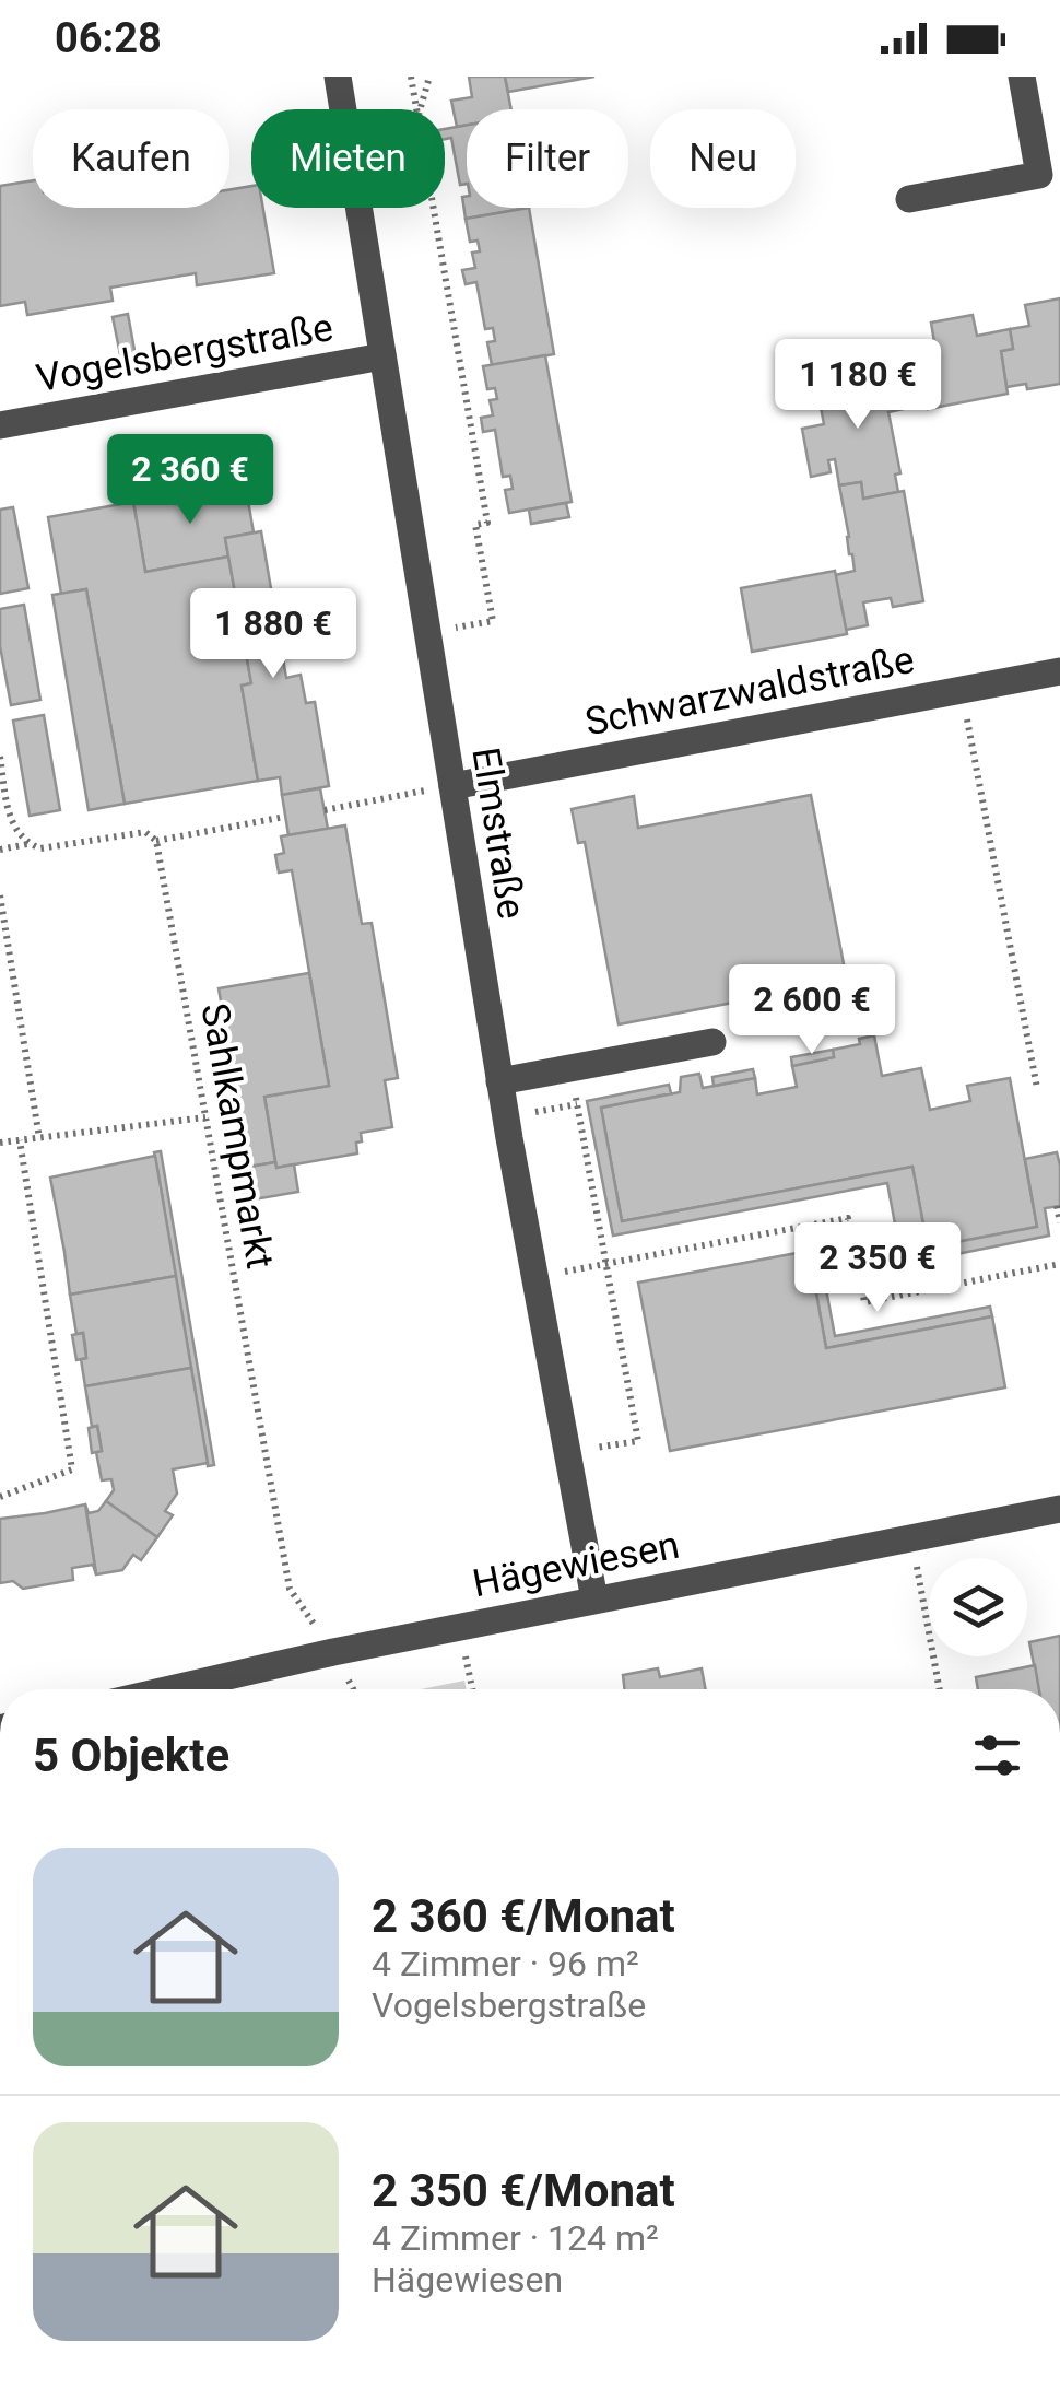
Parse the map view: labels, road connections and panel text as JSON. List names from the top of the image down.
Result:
{
  "streets": {
    "street": [
      "Vogelsbergstraße",
      "Schwarzwaldstraße",
      "Elmstraße",
      "Hägewiesen"
    ],
    "path": ["Sahlkampmarkt"]
  },
  "crossings": [
    ["Vogelsbergstraße", "Elmstraße"],
    ["Schwarzwaldstraße", "Elmstraße"],
    ["Elmstraße", "Hägewiesen"],
    ["Sahlkampmarkt", "Hägewiesen"]
  ],
  "page": {
    "status": "06:28",
    "chip": [
      "Kaufen",
      "Mieten",
      "Filter",
      "Neu"
    ],
    "price": [
      "1 180 €",
      "2 360 €",
      "1 880 €",
      "2 600 €",
      "2 350 €"
    ],
    "heading": "5 Objekte",
    "list": [
      {
        "name": "2 360 €/Monat",
        "note": "4 Zimmer · 96 m² · Vogelsbergstraße"
      },
      {
        "name": "2 350 €/Monat",
        "note": "4 Zimmer · 124 m² · Hägewiesen"
      }
    ]
  }
}
